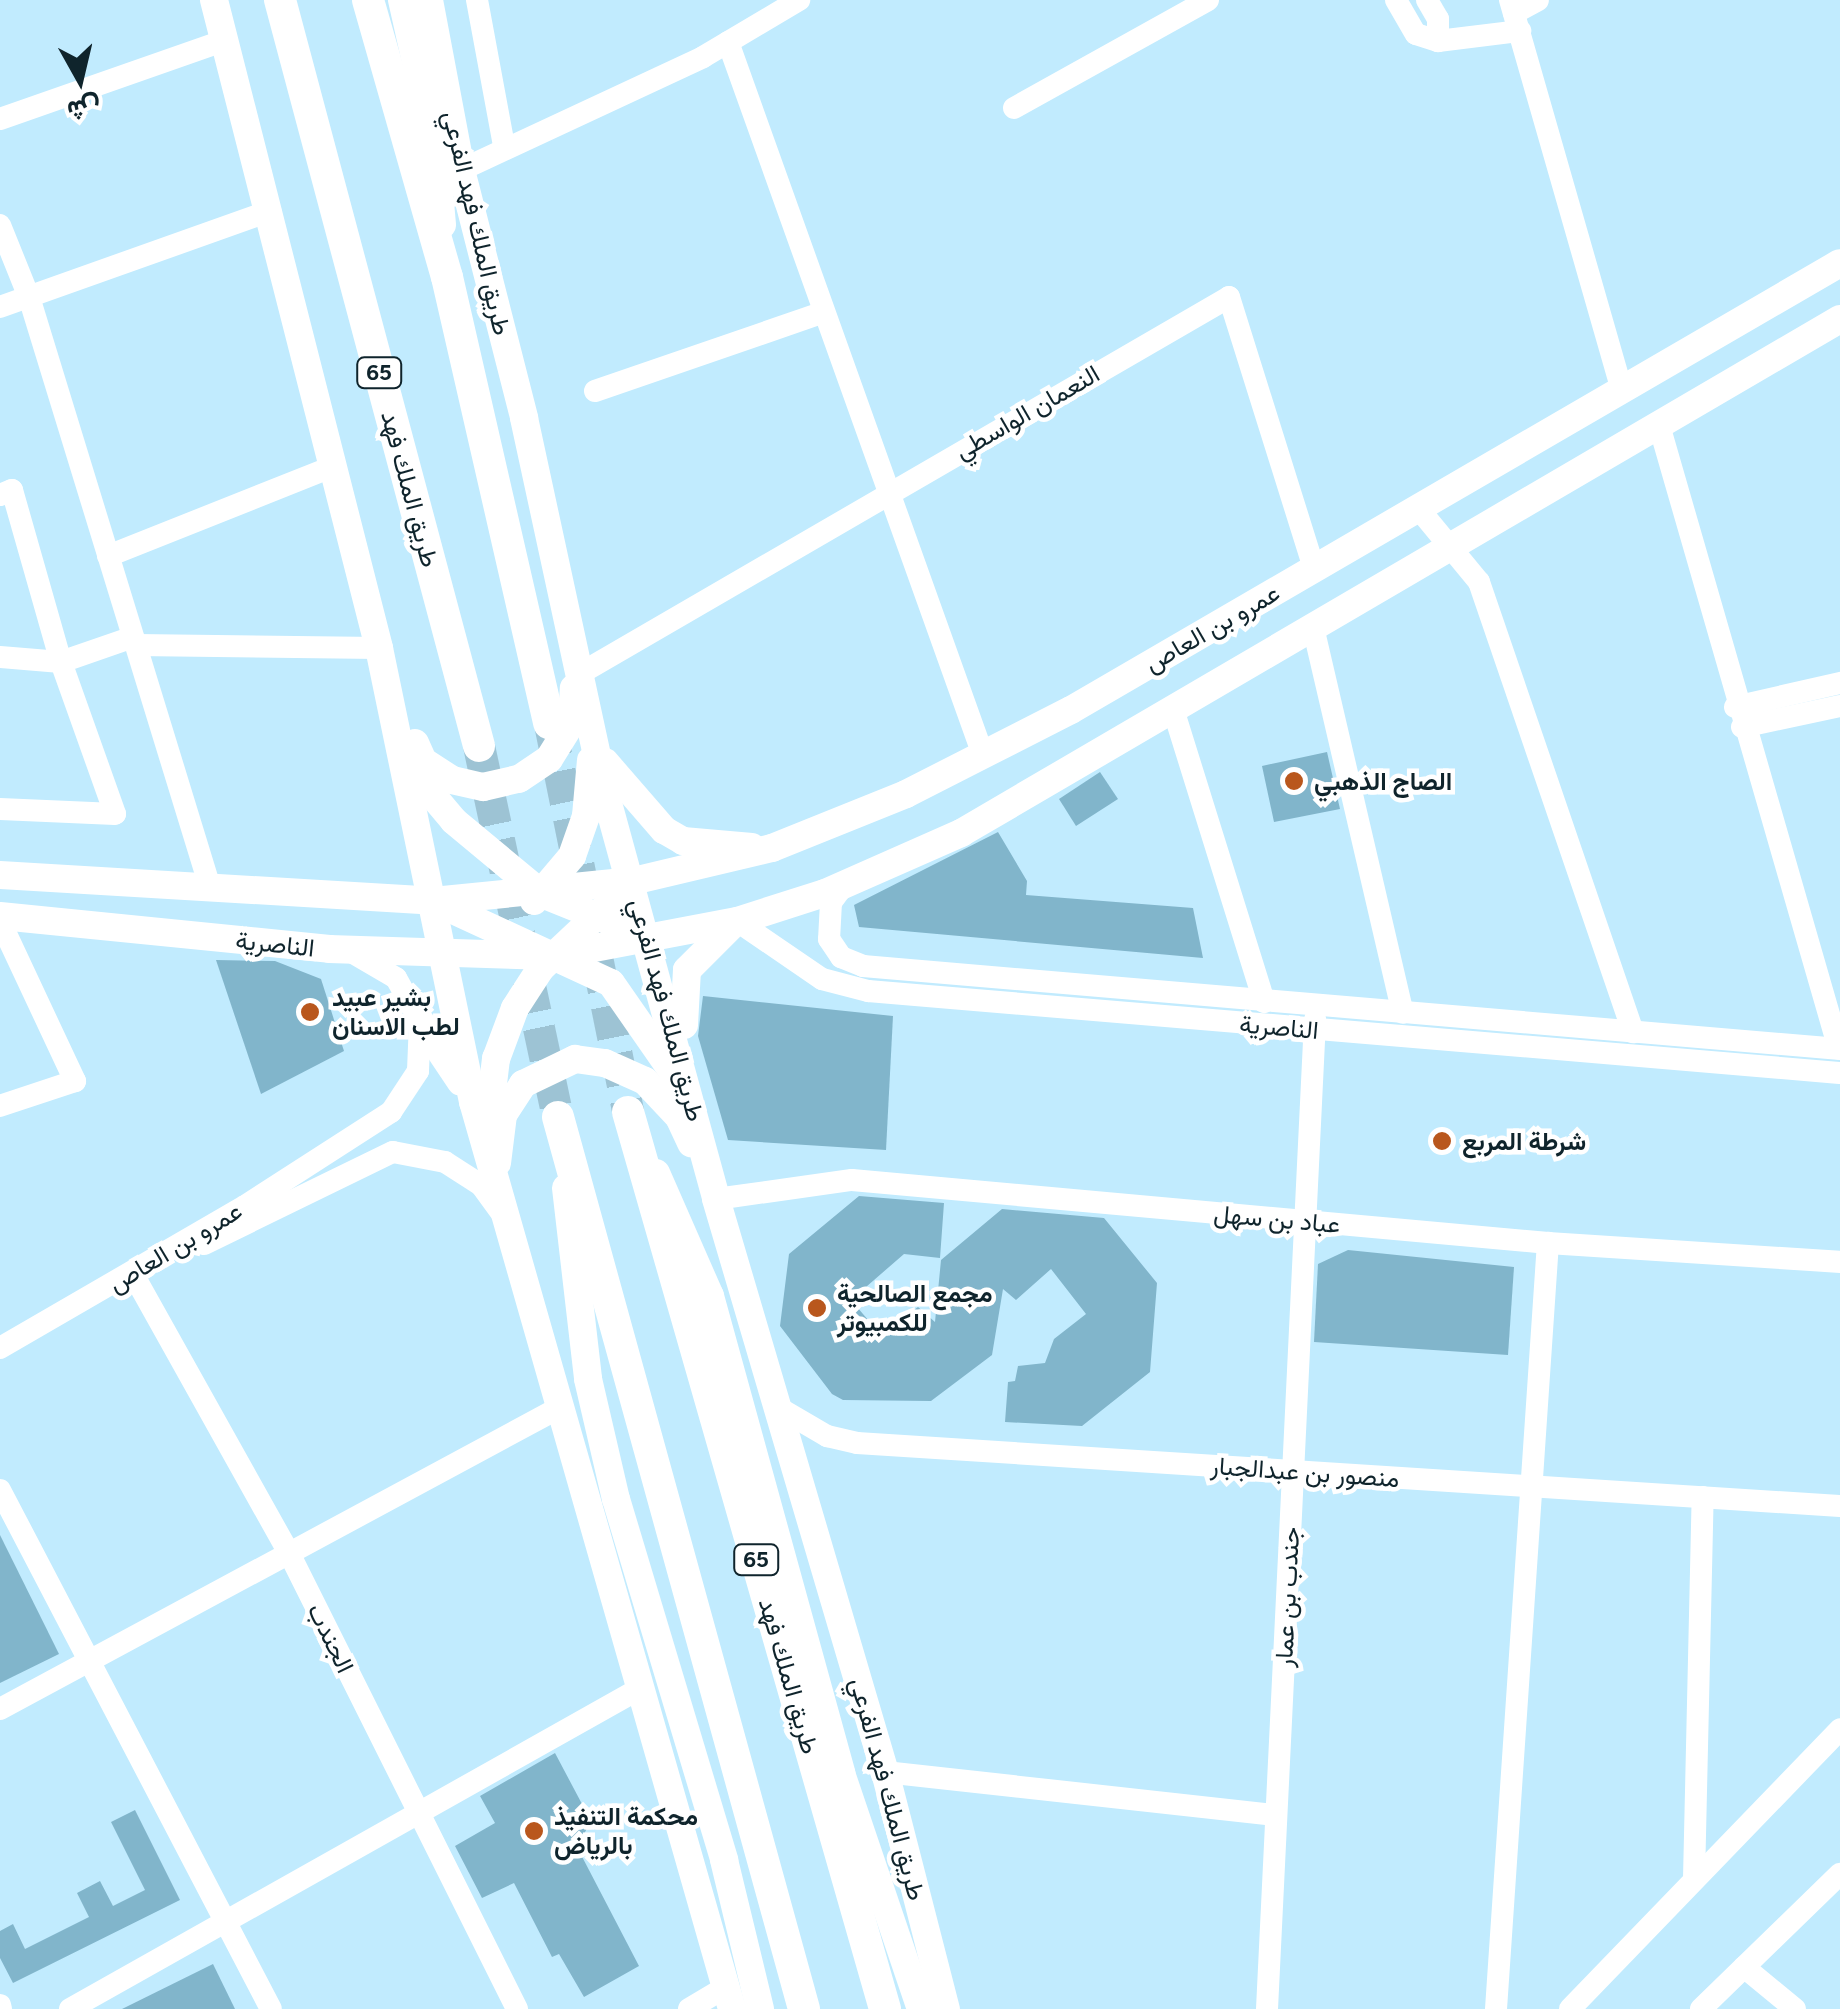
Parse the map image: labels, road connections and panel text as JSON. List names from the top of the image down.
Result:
{
  "streets": {
    "highway": ["65", "طريق الملك فهد"],
    "main road": ["طريق الملك فهد الفرعي", "عمرو بن العاص", "الناصرية"],
    "street": [
      "النعمان الواسطي",
      "عباد بن سهل",
      "منصور بن عبدالجبار",
      "جندب بن عمار",
      "الجندب"
    ]
  },
  "crossings": [
    ["طريق الملك فهد الفرعي", "النعمان الواسطي"],
    ["طريق الملك فهد الفرعي", "عمرو بن العاص"],
    ["طريق الملك فهد الفرعي", "عباد بن سهل"],
    ["طريق الملك فهد الفرعي", "منصور بن عبدالجبار"],
    ["النعمان الواسطي", "عمرو بن العاص"],
    ["عمرو بن العاص", "الناصرية"],
    ["عمرو بن العاص", "الجندب"],
    ["الناصرية", "جندب بن عمار"],
    ["عباد بن سهل", "جندب بن عمار"],
    ["منصور بن عبدالجبار", "جندب بن عمار"]
  ],
  "places": [
    "الصاج الذهبي",
    "بشير عبيد لطب الاسنان",
    "شرطة المربع",
    "مجمع الصالحية للكمبيوتر",
    "محكمة التنفيذ بالرياض"
  ],
  "north": "bottom"
}
